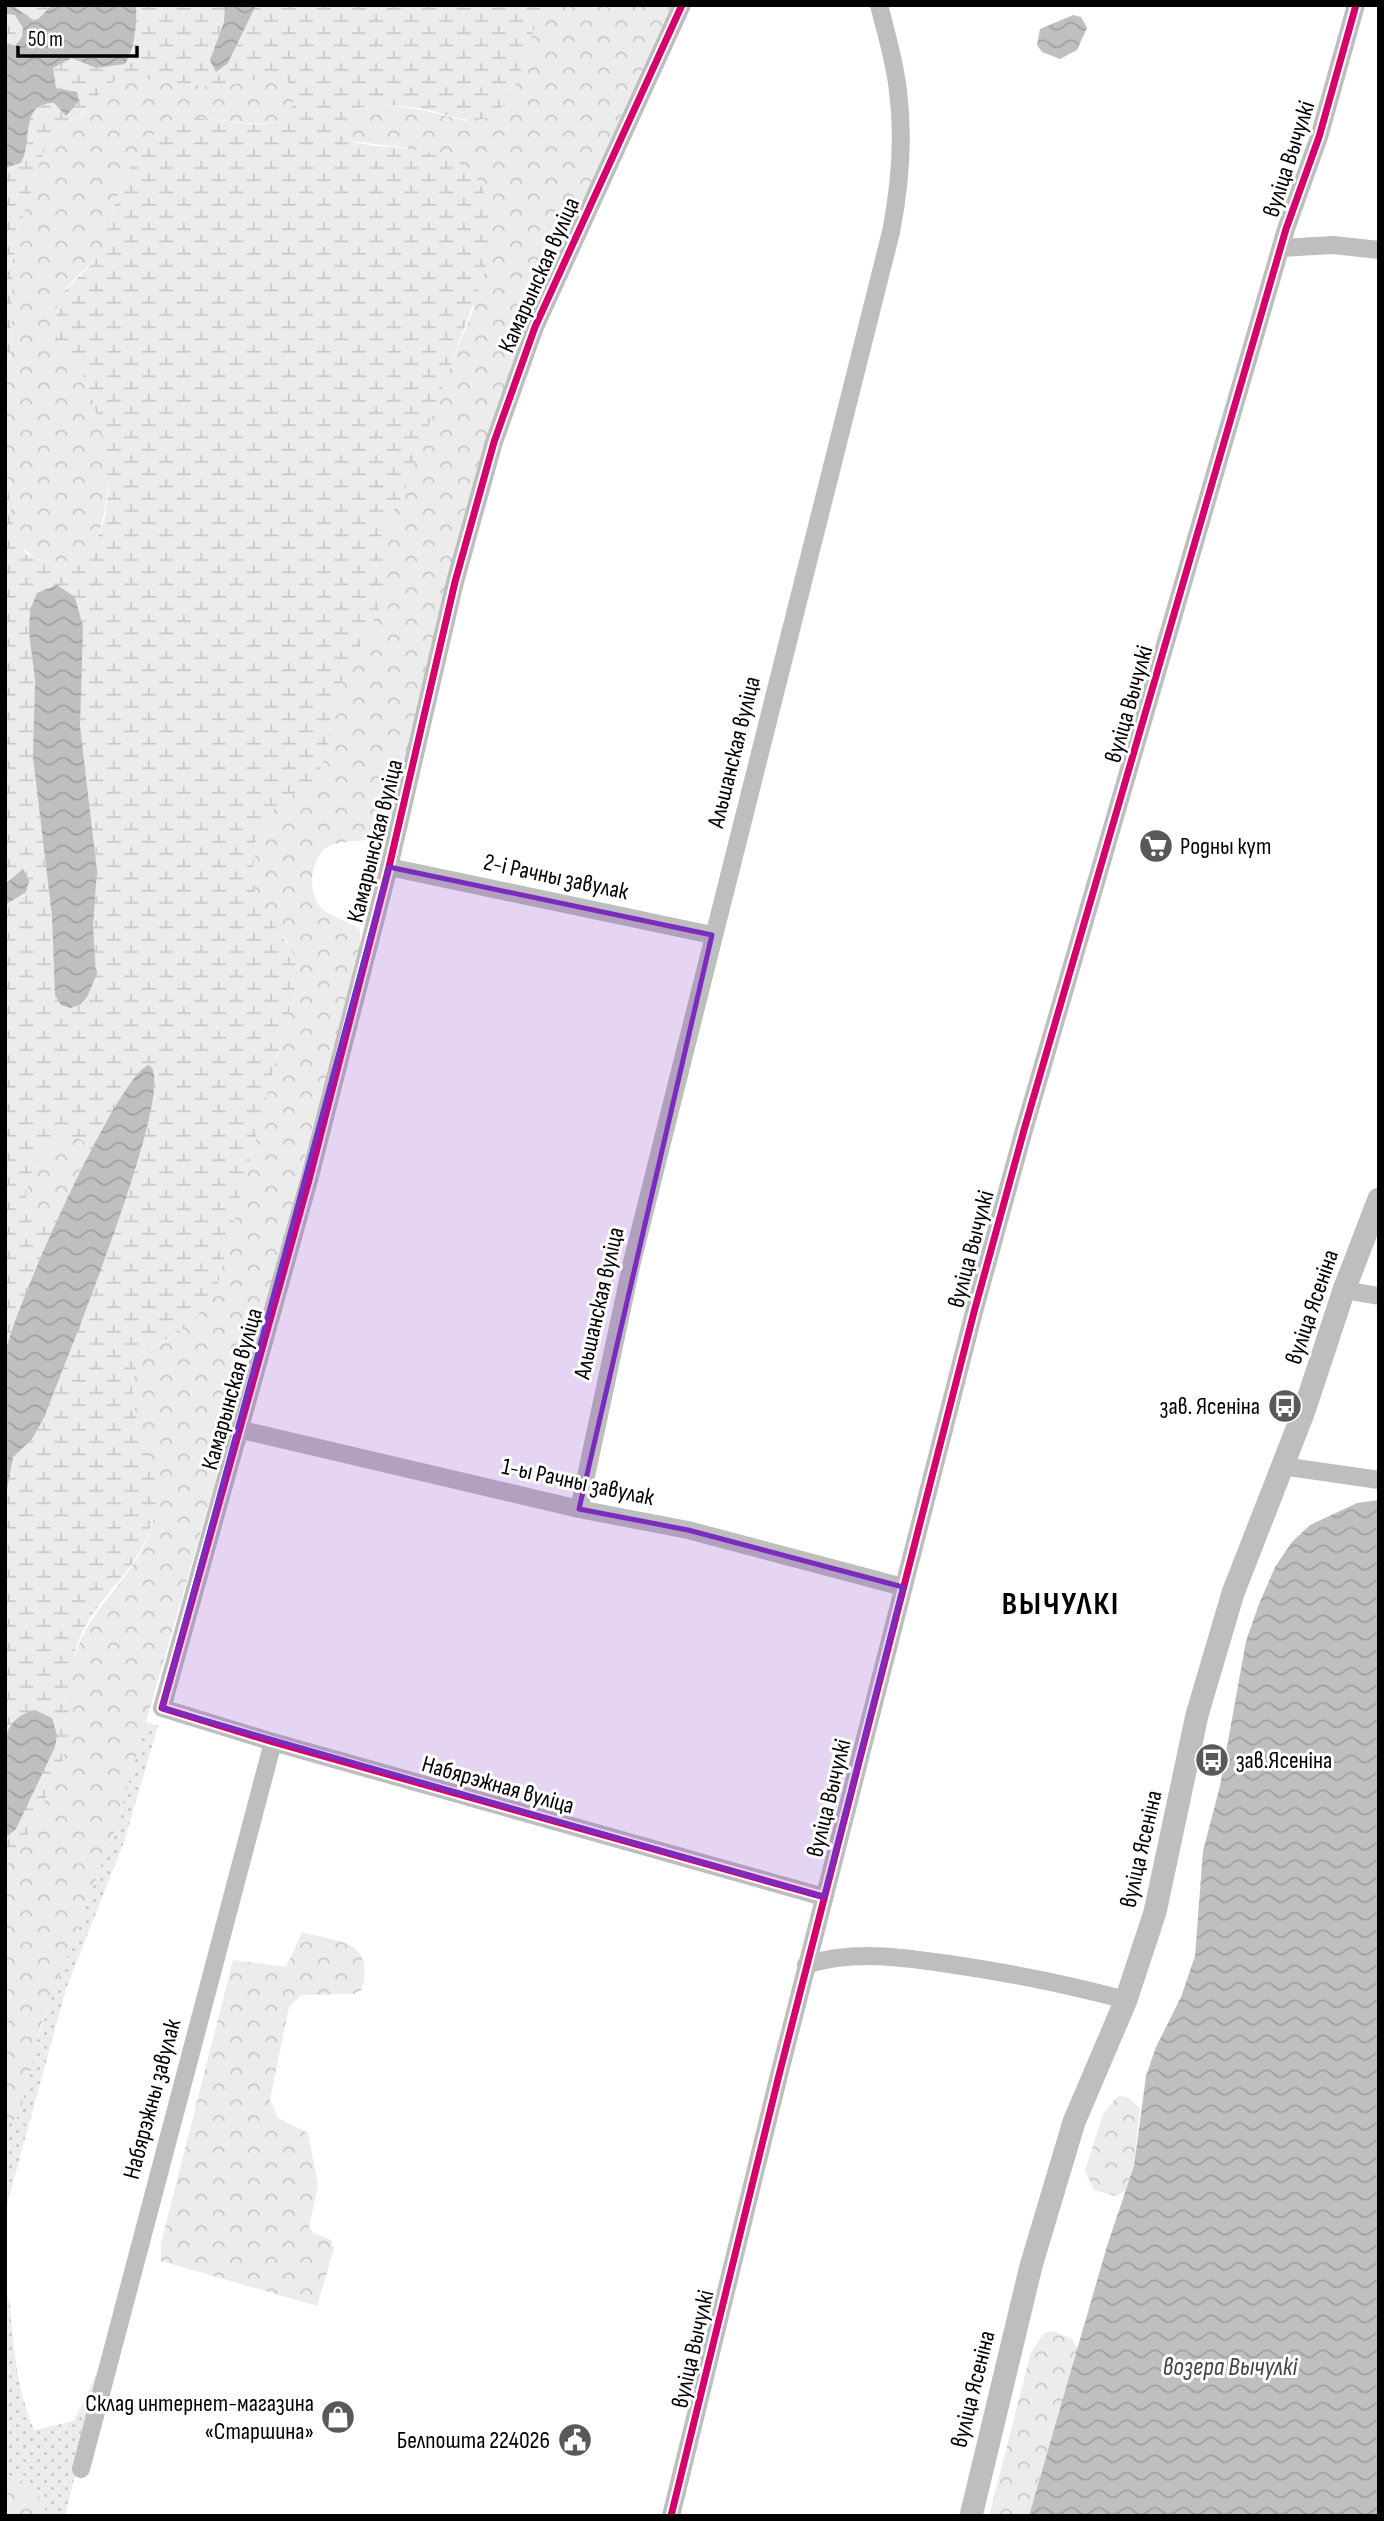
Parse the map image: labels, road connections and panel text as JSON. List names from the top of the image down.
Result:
{
  "streets": {
    "street": [
      "вуліца Вычулкі",
      "Камарынская вуліца",
      "Альшанская вуліца",
      "2-і Рачны завулак",
      "вуліца Ясеніна",
      "1-ы Рачны завулак",
      "Набярэжная вуліца",
      "Набярэжны завулак"
    ]
  },
  "crossings": [
    ["вуліца Вычулкі", "1-ы Рачны завулак"],
    ["вуліца Вычулкі", "Набярэжная вуліца"],
    ["Камарынская вуліца", "2-і Рачны завулак"],
    ["Камарынская вуліца", "1-ы Рачны завулак"],
    ["Камарынская вуліца", "Набярэжная вуліца"],
    ["Альшанская вуліца", "2-і Рачны завулак"],
    ["Альшанская вуліца", "1-ы Рачны завулак"],
    ["Набярэжная вуліца", "Набярэжны завулак"]
  ],
  "districts": ["ВЫЧУЛКІ"],
  "water": ["возера Вычулкі"],
  "places": {
    "supermarket": ["Родны кут"],
    "bus stop": ["зав. Ясеніна", "зав.Ясеніна"],
    "shop": ["Склад интернет-магазина «Старшина»"],
    "public building": ["Белпошта 224026"]
  },
  "scale_bar": "50 m"
}
